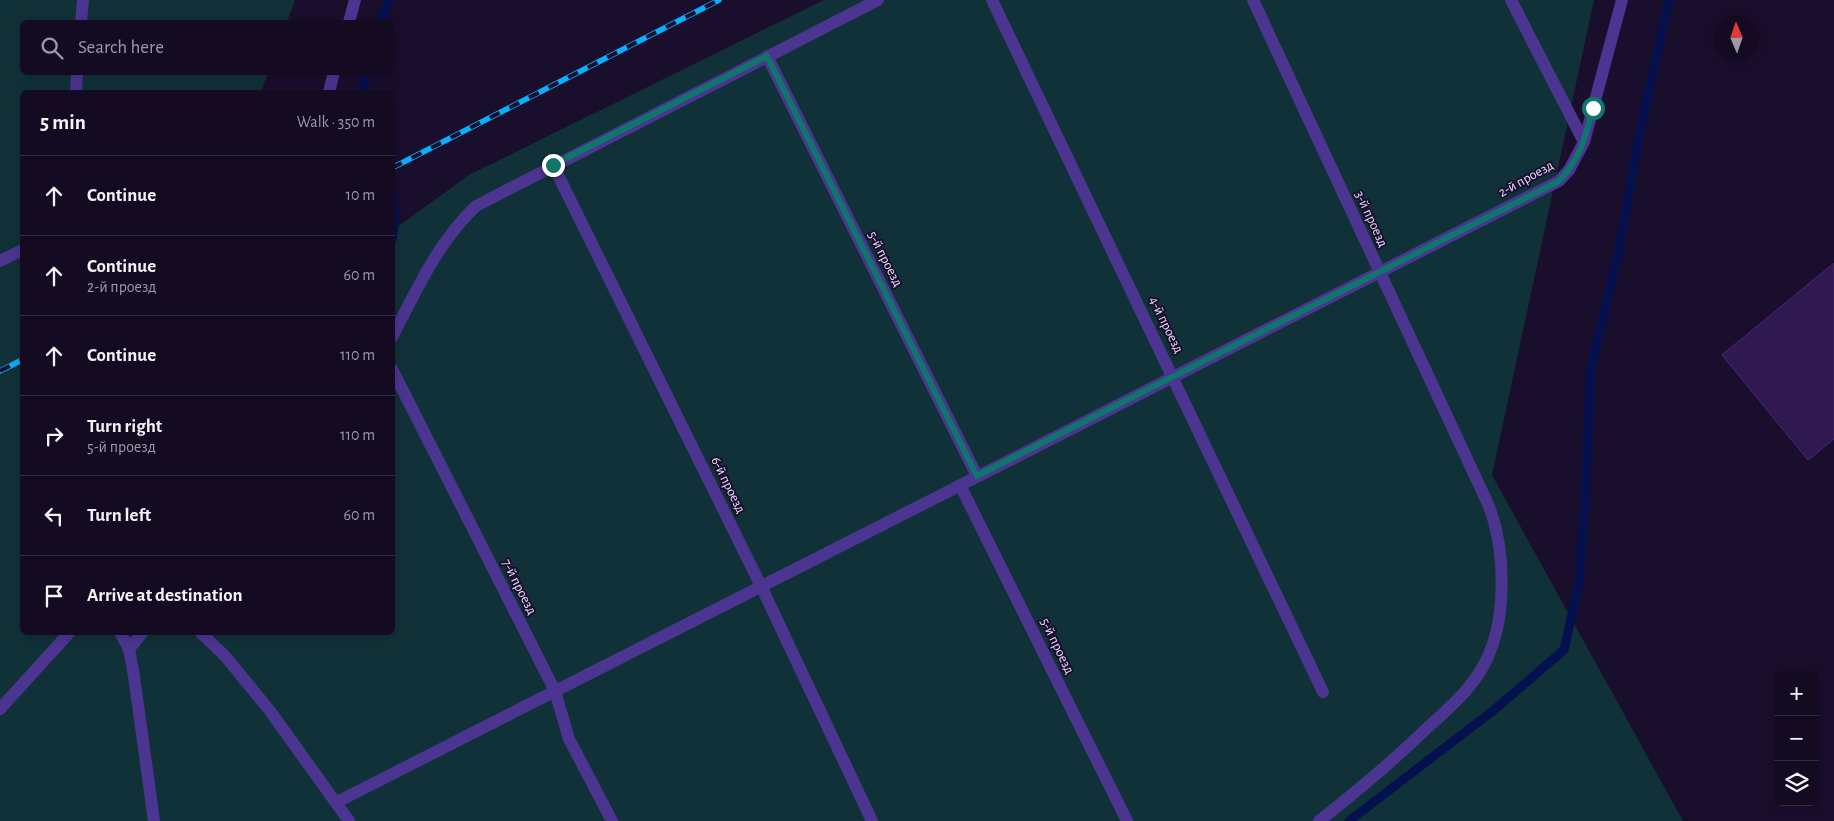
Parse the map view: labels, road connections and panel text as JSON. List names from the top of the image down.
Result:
{
  "streets": {
    "street": [
      "2-й проезд",
      "3-й проезд",
      "5-й проезд",
      "4-й проезд",
      "6-й проезд",
      "7-й проезд"
    ]
  },
  "crossings": [
    ["2-й проезд", "3-й проезд"],
    ["2-й проезд", "5-й проезд"],
    ["2-й проезд", "4-й проезд"],
    ["2-й проезд", "6-й проезд"],
    ["2-й проезд", "7-й проезд"]
  ],
  "north": "top",
  "page": {
    "search": "Search here",
    "heading": ["5 min", "Walk · 350 m"],
    "list": [
      ["Continue", "10 m"],
      ["Continue", "2-й проезд", "60 m"],
      ["Continue", "110 m"],
      ["Turn right", "5-й проезд", "110 m"],
      ["Turn left", "60 m"],
      "Arrive at destination"
    ],
    "map_buttons": ["+", "−"]
  }
}
